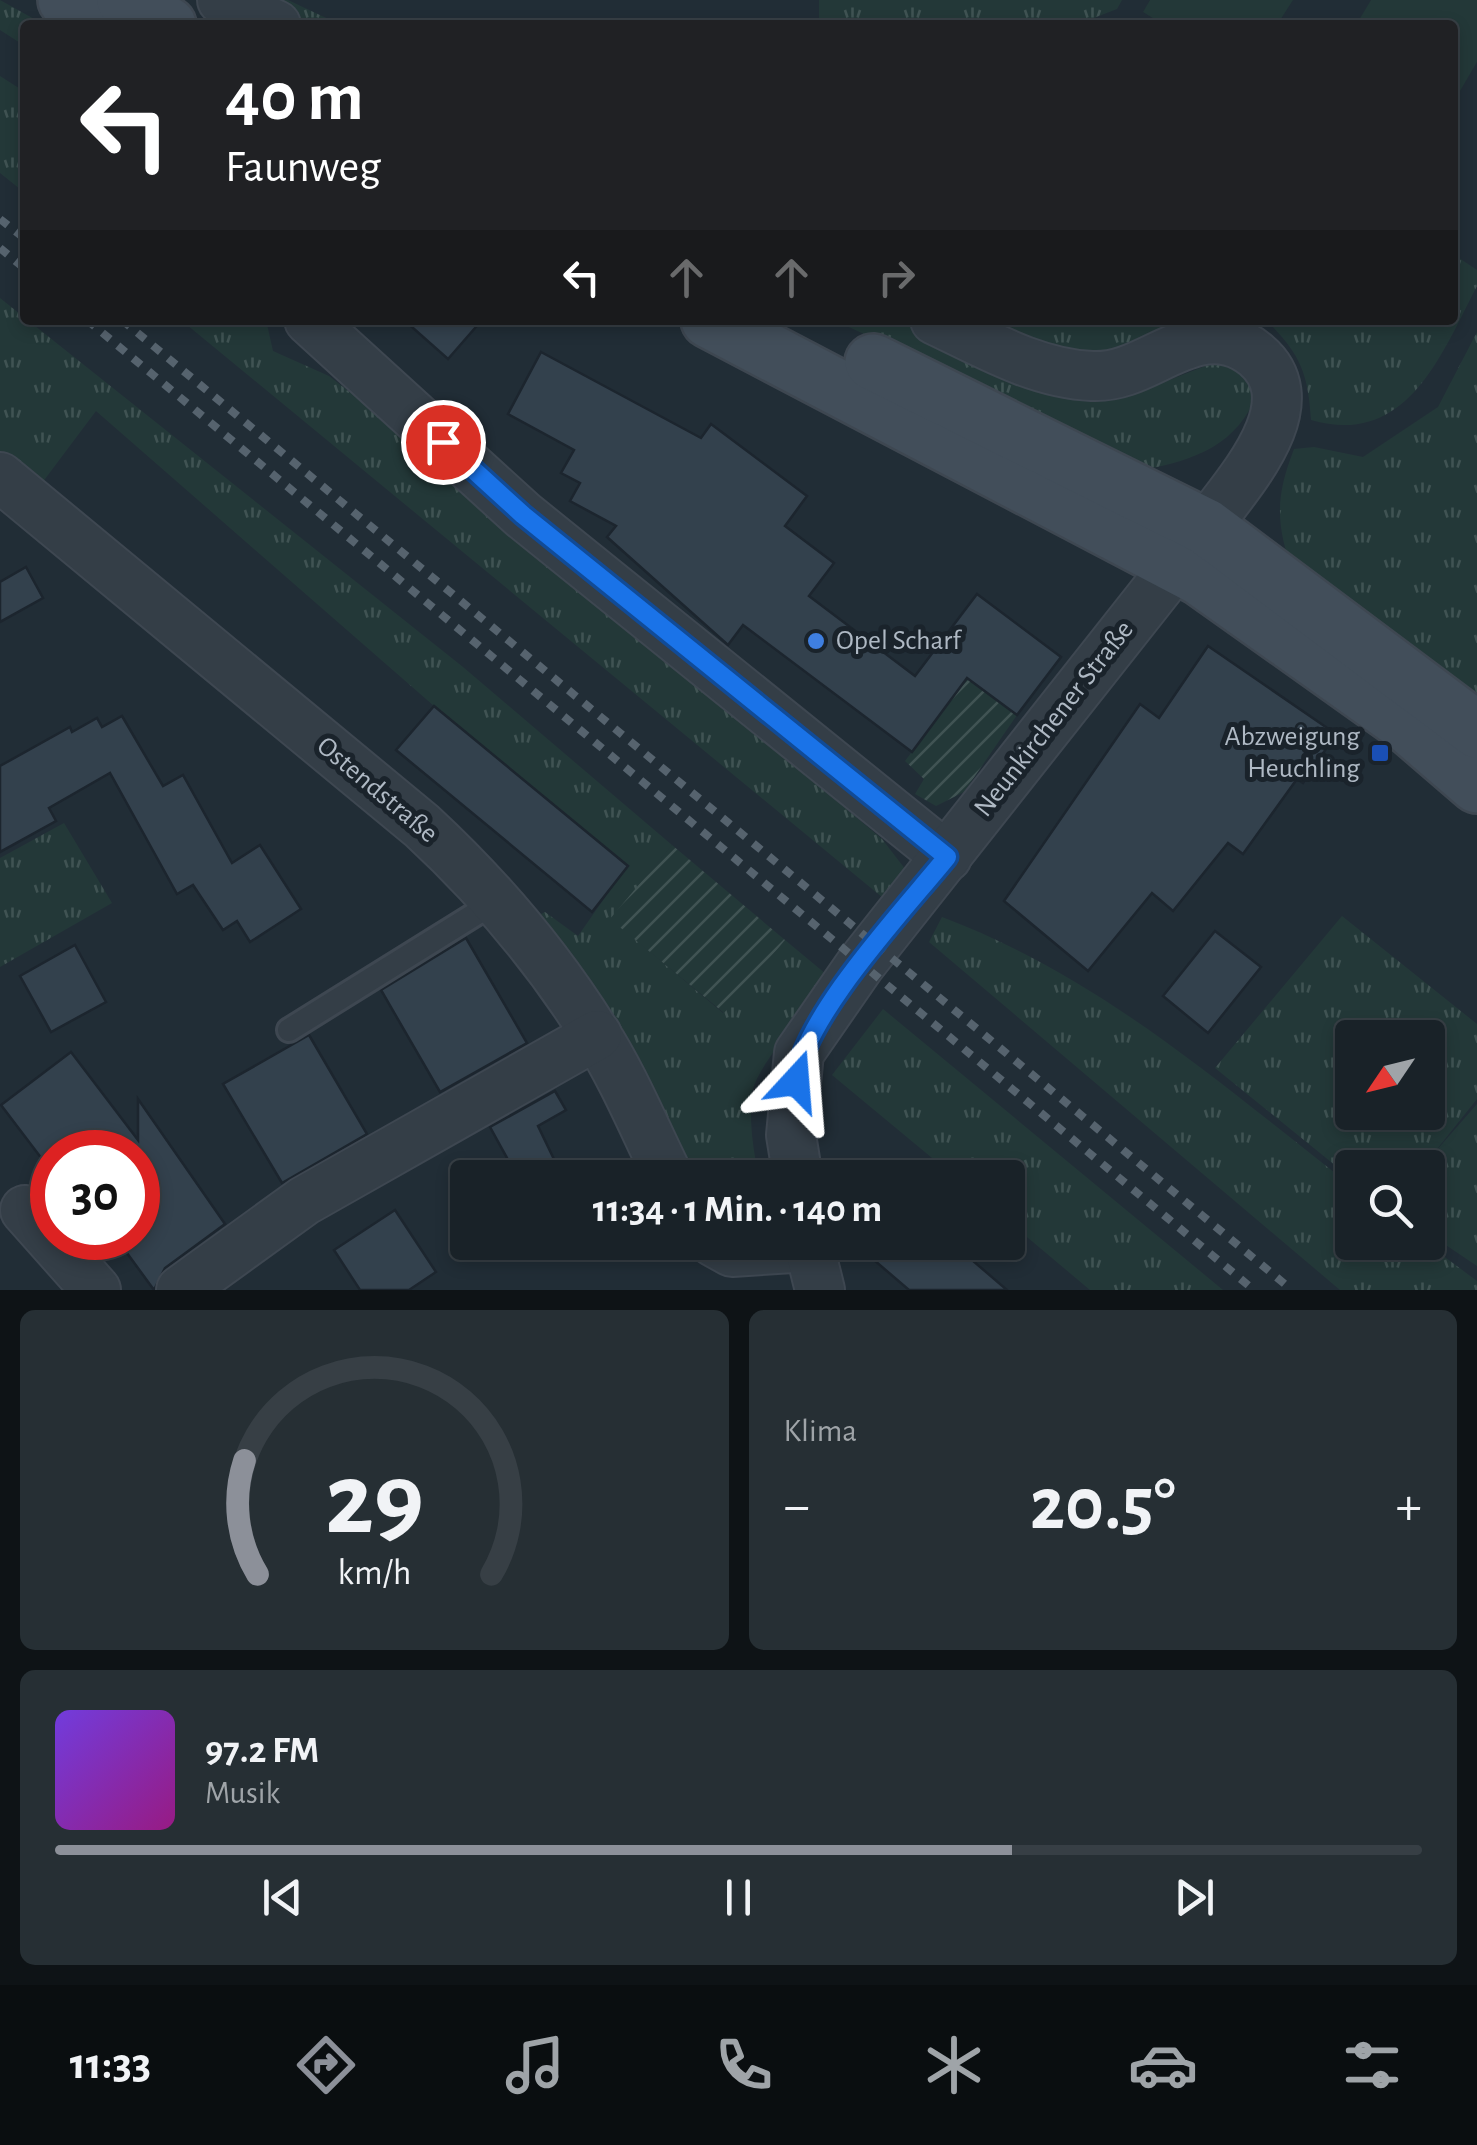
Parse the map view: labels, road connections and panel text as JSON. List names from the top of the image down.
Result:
{
  "streets": {
    "street": ["Neunkirchener Straße", "Ostendstraße"]
  },
  "places": {
    "other": ["Opel Scharf"],
    "transit": ["Abzweigung Heuchling"]
  },
  "north": "bottom left",
  "page": {
    "turn": ["40 m", "Faunweg"],
    "limit": "30",
    "trip": "11:34 · 1 Min. · 140 m",
    "tile": "Klima",
    "heat": ["−", "20.5°", "+"],
    "song": ["97.2 FM", "Musik"],
    "tabs": "11:33",
    "gauge": ["29", "km/h"]
  }
}
